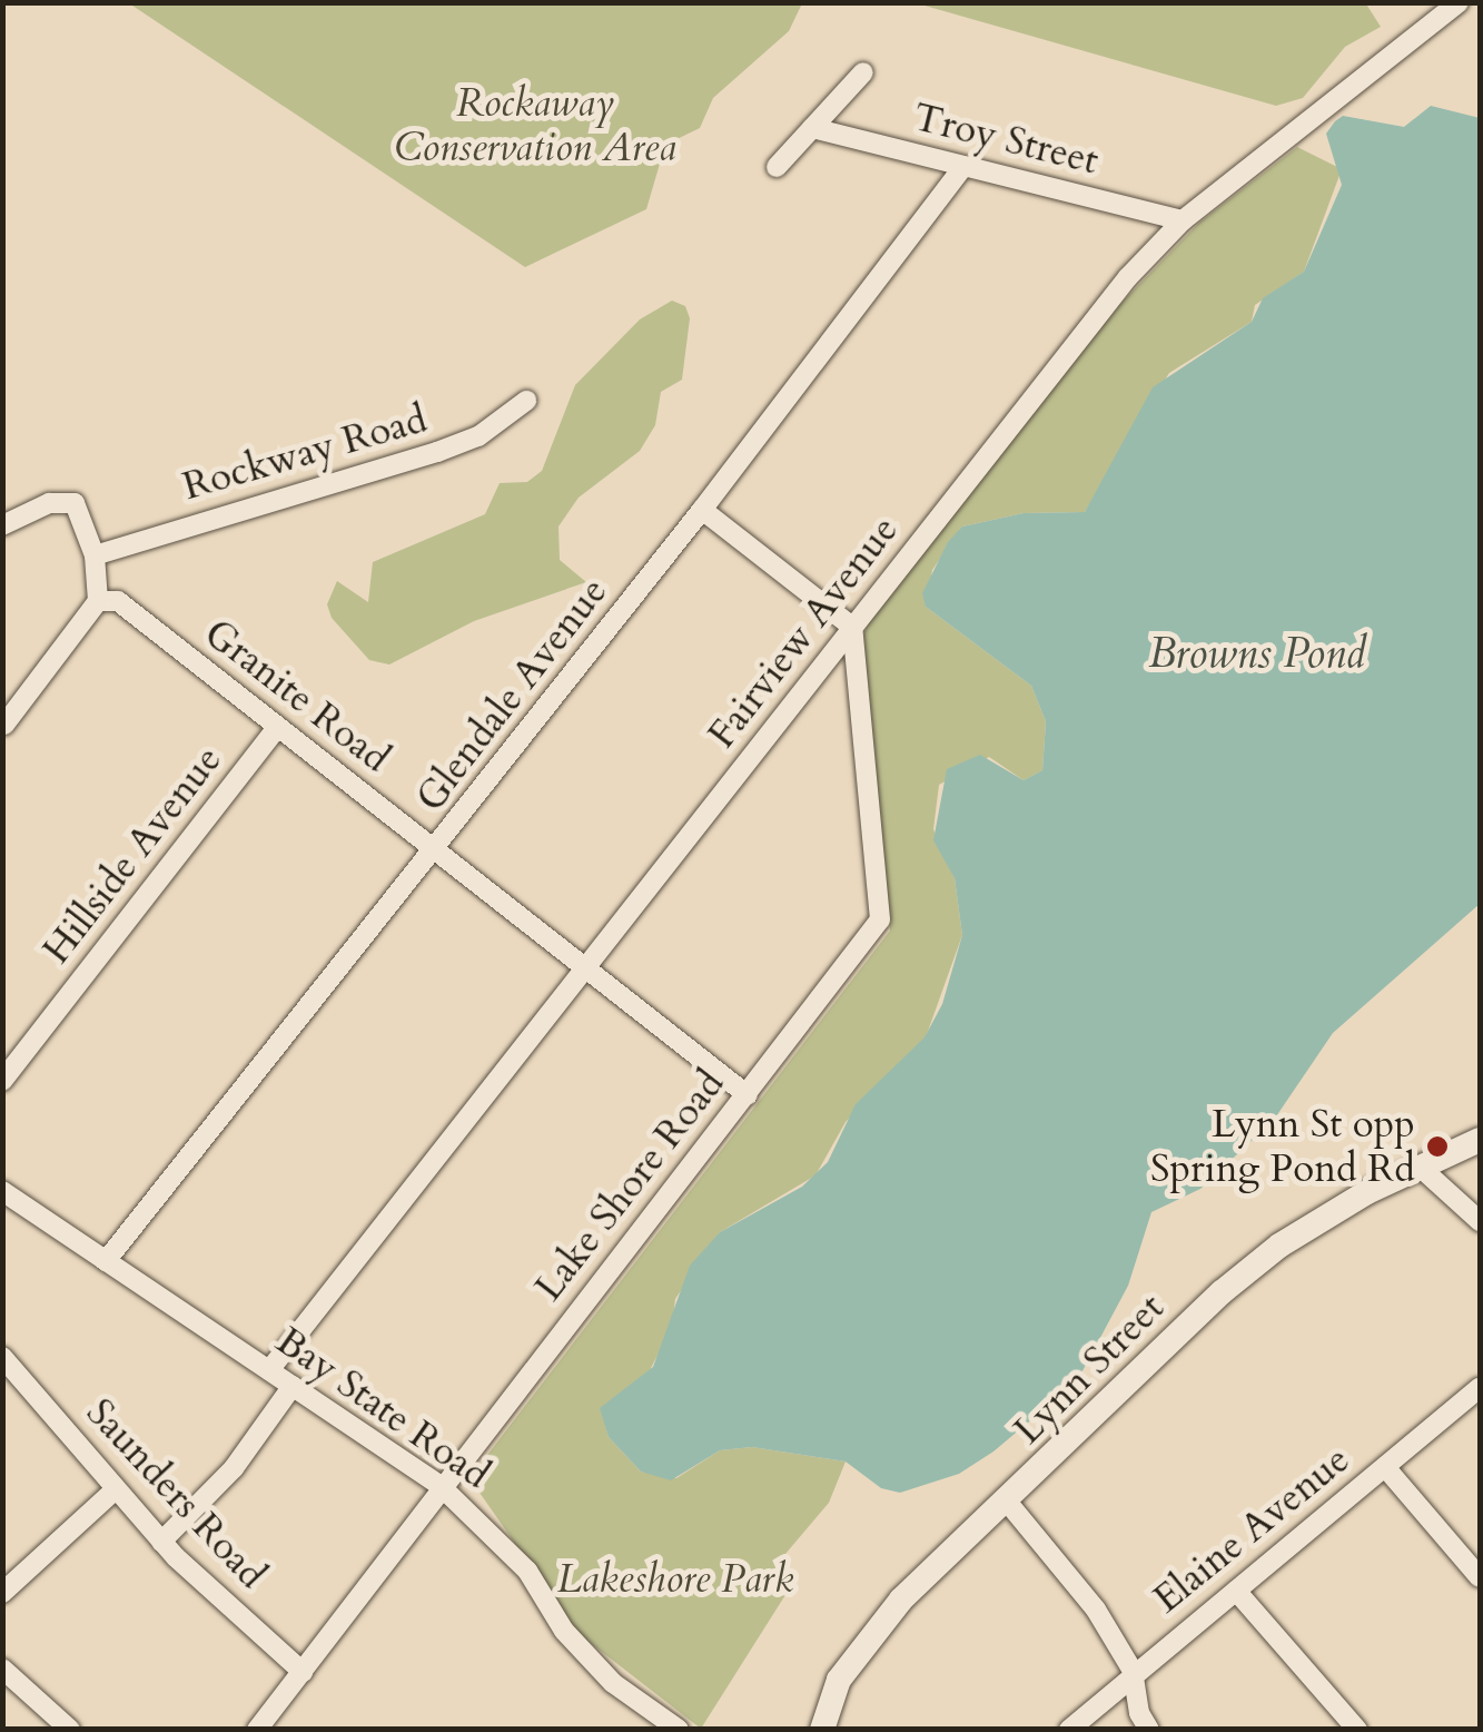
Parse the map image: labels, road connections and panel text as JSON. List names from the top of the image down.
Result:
{
  "streets": {
    "main road": ["Lynn Street"],
    "street": [
      "Troy Street",
      "Rockway Road",
      "Fairview Avenue",
      "Glendale Avenue",
      "Granite Road",
      "Hillside Avenue",
      "Lake Shore Road",
      "Bay State Road",
      "Saunders Road",
      "Elaine Avenue"
    ]
  },
  "crossings": [
    ["Troy Street", "Fairview Avenue"],
    ["Troy Street", "Glendale Avenue"],
    ["Fairview Avenue", "Granite Road"],
    ["Fairview Avenue", "Lake Shore Road"],
    ["Fairview Avenue", "Bay State Road"],
    ["Glendale Avenue", "Granite Road"],
    ["Glendale Avenue", "Bay State Road"],
    ["Granite Road", "Hillside Avenue"],
    ["Granite Road", "Lake Shore Road"],
    ["Lake Shore Road", "Bay State Road"],
    ["Lake Shore Road", "Saunders Road"]
  ],
  "water": ["Browns Pond"],
  "parks": ["Rockaway Conservation Area", "Lakeshore Park"],
  "places": ["Lynn St opp Spring Pond Rd"]
}
